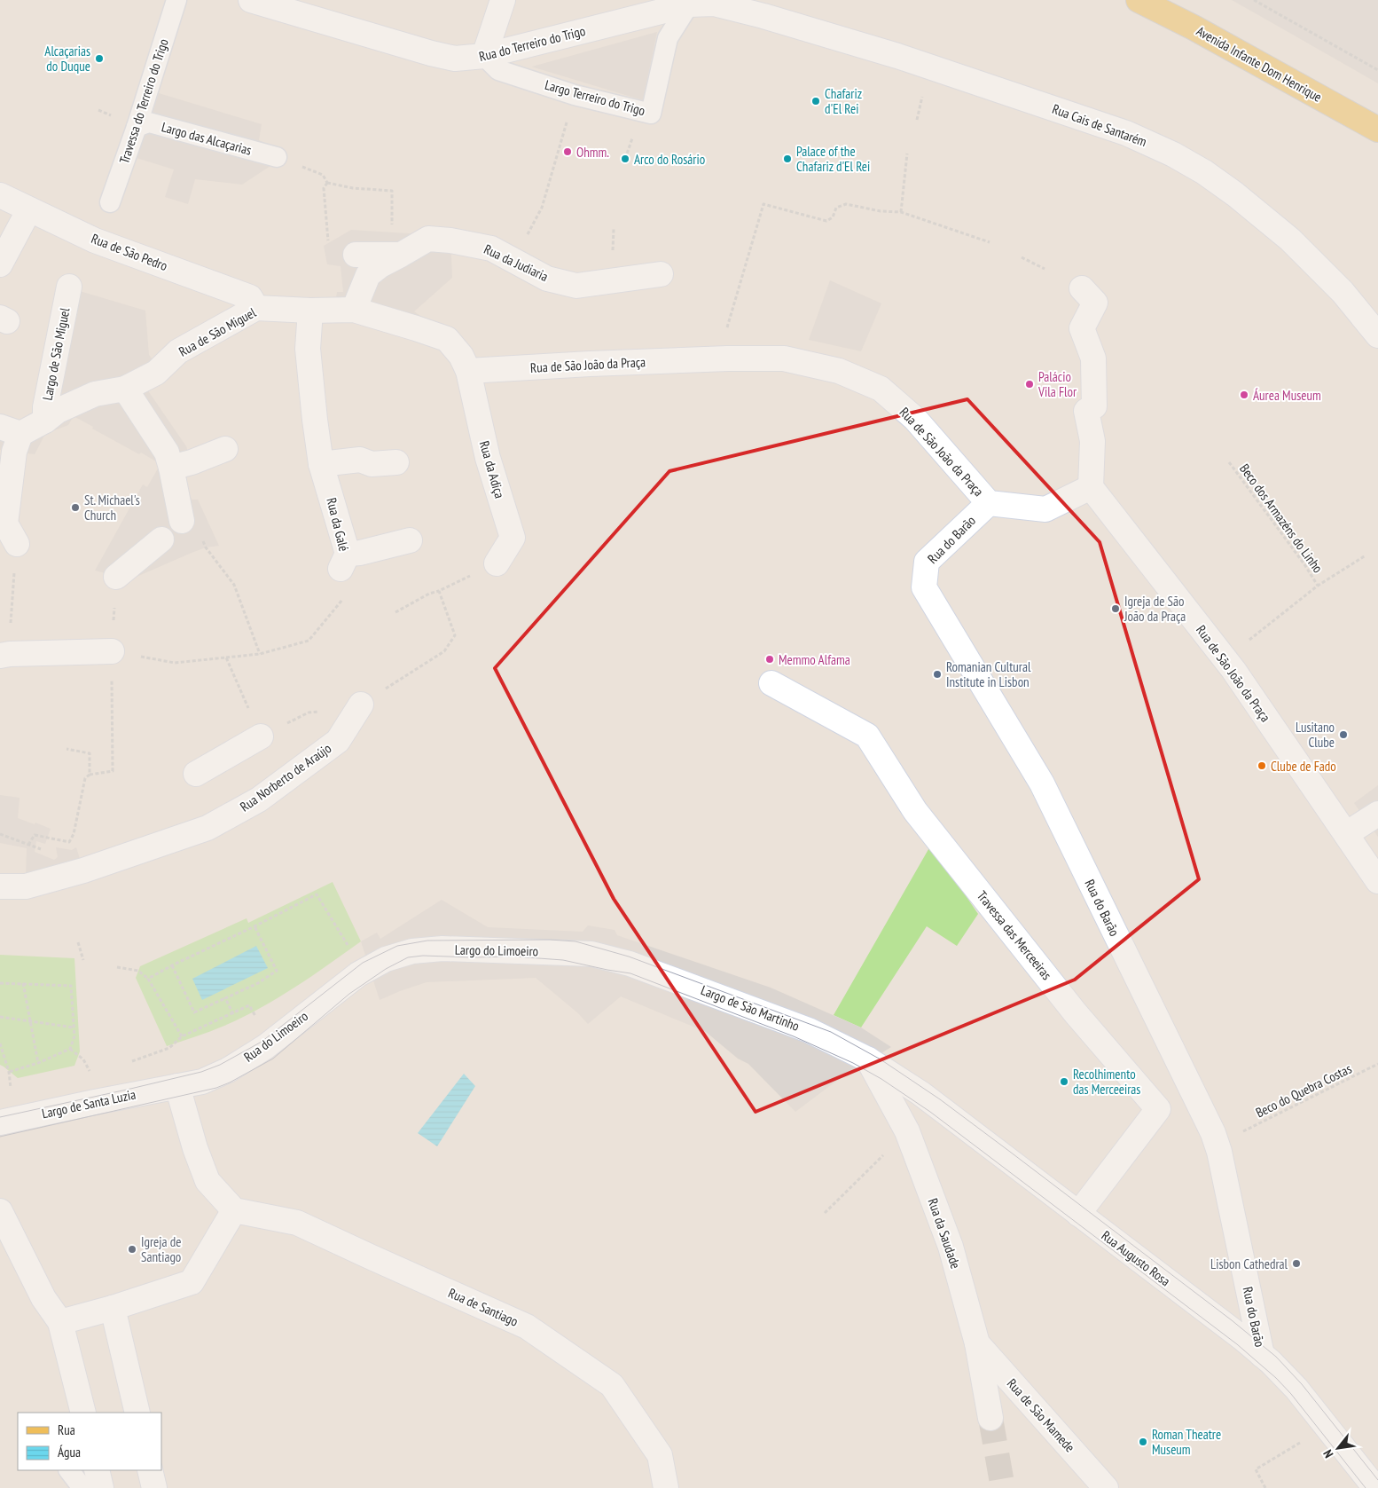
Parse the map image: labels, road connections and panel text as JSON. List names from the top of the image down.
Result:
{
  "streets": {
    "main road": ["Avenida Infante Dom Henrique"],
    "street": [
      "Rua do Terreiro do Trigo",
      "Rua Cais de Santarém",
      "Rua de São Pedro",
      "Rua da Judiaria",
      "Rua de São Miguel",
      "Largo de São Miguel",
      "Rua de São João da Praça",
      "Rua da Adiça",
      "Rua da Galé",
      "Rua do Barão",
      "Rua Norberto de Araújo",
      "Travessa das Merceeiras",
      "Largo do Limoeiro",
      "Largo de São Martinho",
      "Rua do Limoeiro",
      "Largo de Santa Luzia",
      "Rua da Saudade",
      "Rua Augusto Rosa",
      "Rua de Santiago",
      "Rua de São Mamede"
    ],
    "lane": ["Largo Terreiro do Trigo", "Travessa do Terreiro do Trigo", "Largo das Alcaçarias"],
    "path": ["Beco dos Armazéns do Linho", "Beco do Quebra Costas"]
  },
  "crossings": [
    ["Rua do Terreiro do Trigo", "Largo Terreiro do Trigo"],
    ["Rua do Terreiro do Trigo", "Rua Cais de Santarém"],
    ["Travessa do Terreiro do Trigo", "Largo das Alcaçarias"],
    ["Rua de São Pedro", "Rua de São Miguel"],
    ["Rua da Judiaria", "Rua de São Miguel"],
    ["Rua da Judiaria", "Rua da Adiça"],
    ["Rua de São Miguel", "Largo de São Miguel"],
    ["Rua de São Miguel", "Rua da Adiça"],
    ["Rua de São Miguel", "Rua da Galé"],
    ["Rua de São João da Praça", "Rua da Adiça"],
    ["Rua de São João da Praça", "Rua do Barão"],
    ["Rua do Barão", "Rua Augusto Rosa"],
    ["Travessa das Merceeiras", "Rua Augusto Rosa"],
    ["Largo do Limoeiro", "Largo de São Martinho"],
    ["Largo do Limoeiro", "Rua do Limoeiro"],
    ["Largo de São Martinho", "Rua da Saudade"],
    ["Largo de São Martinho", "Rua Augusto Rosa"],
    ["Rua do Limoeiro", "Largo de Santa Luzia"],
    ["Rua da Saudade", "Rua Augusto Rosa"],
    ["Rua da Saudade", "Rua de São Mamede"]
  ],
  "places": [
    "Alcaçarias do Duque",
    "Chafariz d'El Rei",
    "Ohmm.",
    "Arco do Rosário",
    "Palace of the Chafariz d'El Rei",
    "Palácio Vila Flor",
    "Áurea Museum",
    "St. Michael's Church",
    "Igreja de São João da Praça",
    "Memmo Alfama",
    "Romanian Cultural Institute in Lisbon",
    "Lusitano Clube",
    "Clube de Fado",
    "Recolhimento das Merceeiras",
    "Igreja de Santiago",
    "Lisbon Cathedral",
    "Roman Theatre Museum"
  ],
  "legend": ["Rua", "Água"],
  "north": "bottom left"
}
